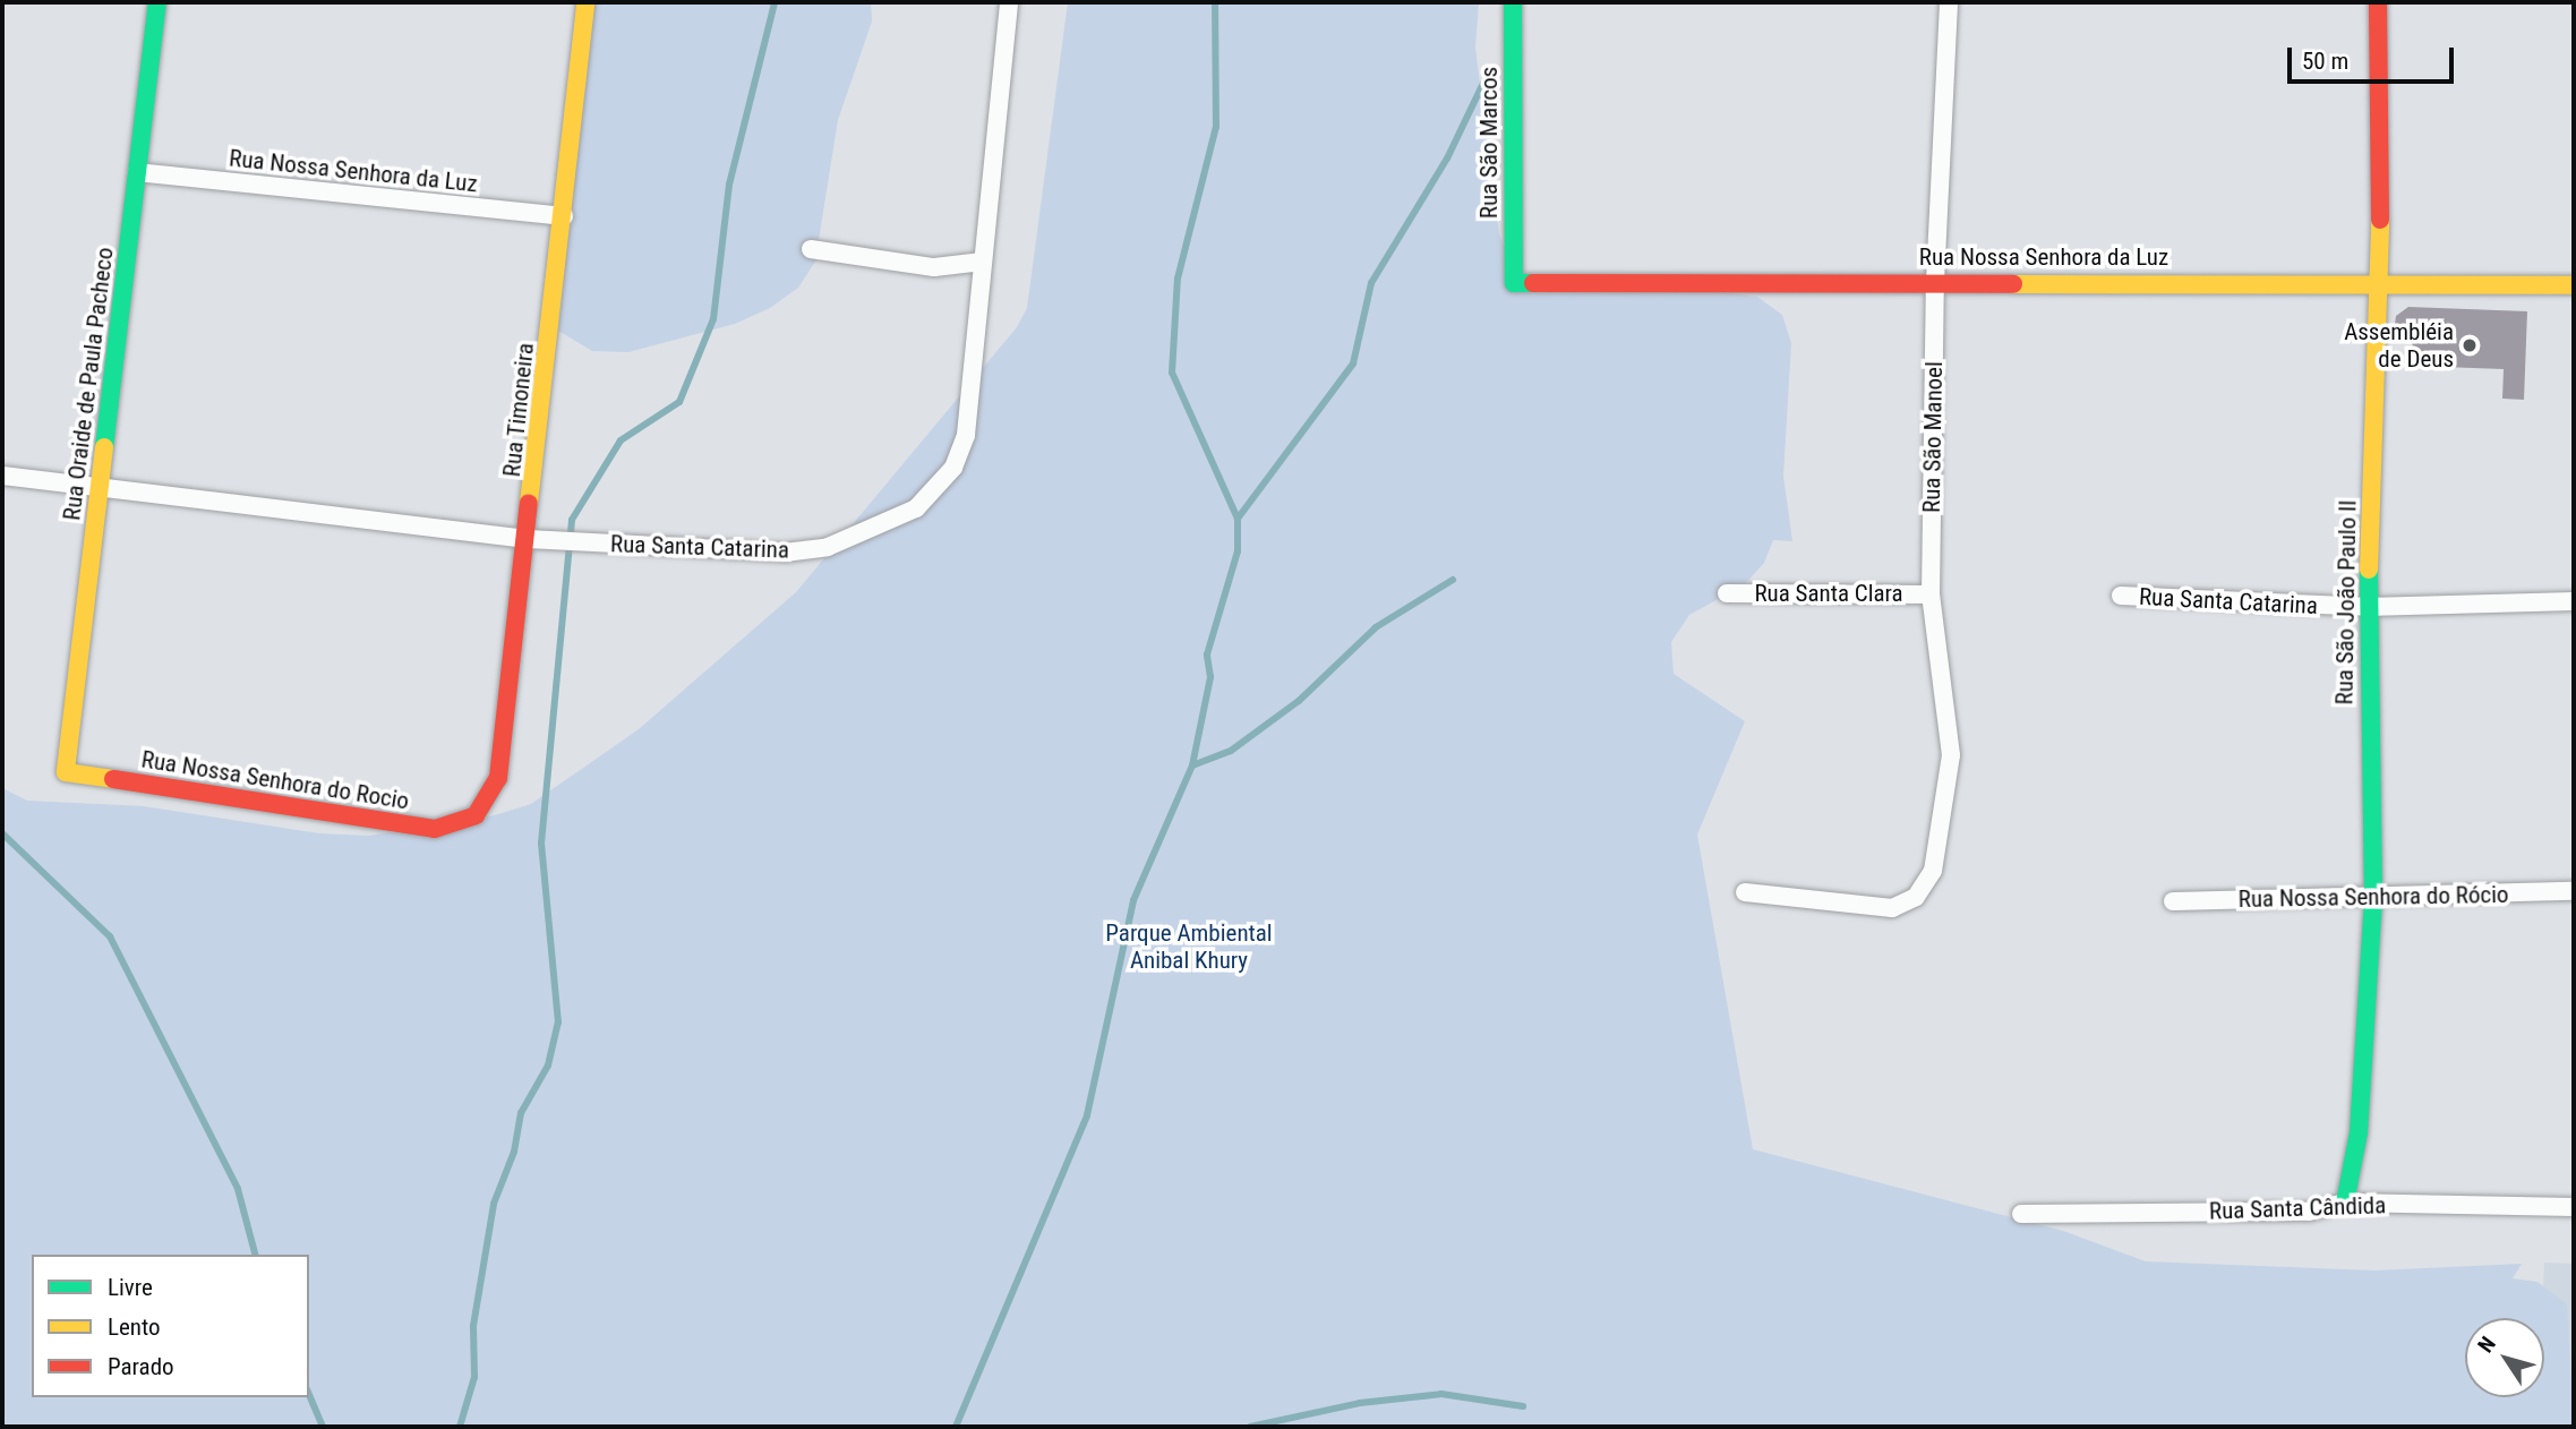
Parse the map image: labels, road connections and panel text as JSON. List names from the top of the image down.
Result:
{
  "streets": {
    "street": [
      "Rua São Marcos",
      "Rua Nossa Senhora da Luz",
      "Rua Oraide de Paula Pacheco",
      "Rua Timoneira",
      "Rua São Manoel",
      "Rua Santa Catarina",
      "Rua Santa Clara",
      "Rua São João Paulo II",
      "Rua Nossa Senhora do Rocio",
      "Rua Nossa Senhora do Rócio",
      "Rua Santa Cândida"
    ]
  },
  "crossings": [
    ["Rua São Marcos", "Rua Nossa Senhora da Luz"],
    ["Rua Nossa Senhora da Luz", "Rua Oraide de Paula Pacheco"],
    ["Rua Nossa Senhora da Luz", "Rua Timoneira"],
    ["Rua Nossa Senhora da Luz", "Rua São Manoel"],
    ["Rua Nossa Senhora da Luz", "Rua São João Paulo II"],
    ["Rua Oraide de Paula Pacheco", "Rua Santa Catarina"],
    ["Rua Oraide de Paula Pacheco", "Rua Nossa Senhora do Rocio"],
    ["Rua Timoneira", "Rua Santa Catarina"],
    ["Rua Timoneira", "Rua Nossa Senhora do Rocio"],
    ["Rua São Manoel", "Rua Santa Clara"],
    ["Rua Santa Catarina", "Rua São João Paulo II"],
    ["Rua São João Paulo II", "Rua Nossa Senhora do Rócio"],
    ["Rua São João Paulo II", "Rua Santa Cândida"]
  ],
  "parks": ["Parque Ambiental Anibal Khury"],
  "places": ["Assembléia de Deus"],
  "legend": ["Livre", "Lento", "Parado"],
  "scale_bar": "50 m",
  "north": "top left"
}
